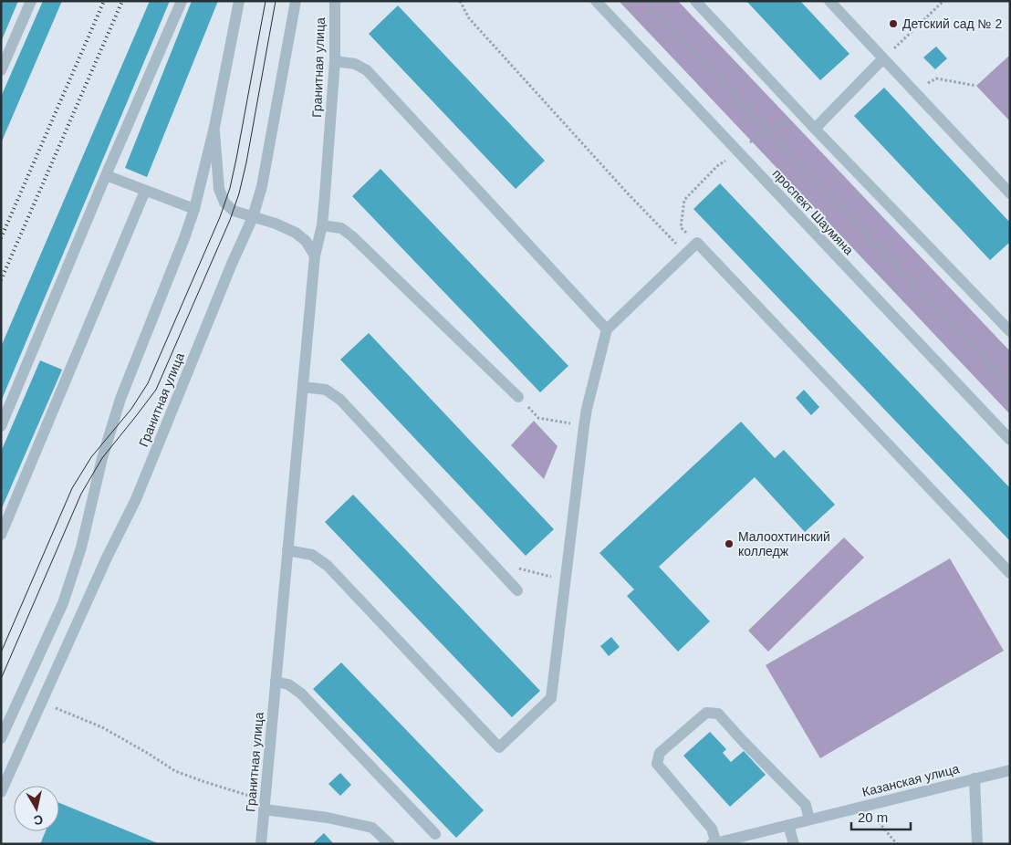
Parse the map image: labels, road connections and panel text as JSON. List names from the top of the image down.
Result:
{
  "streets": {
    "street": ["Гранитная улица", "проспект Шаумяна", "Казанская улица"]
  },
  "places": ["Детский сад № 2", "Малоохтинский колледж"],
  "scale_bar": "20 m",
  "north": "bottom"
}
